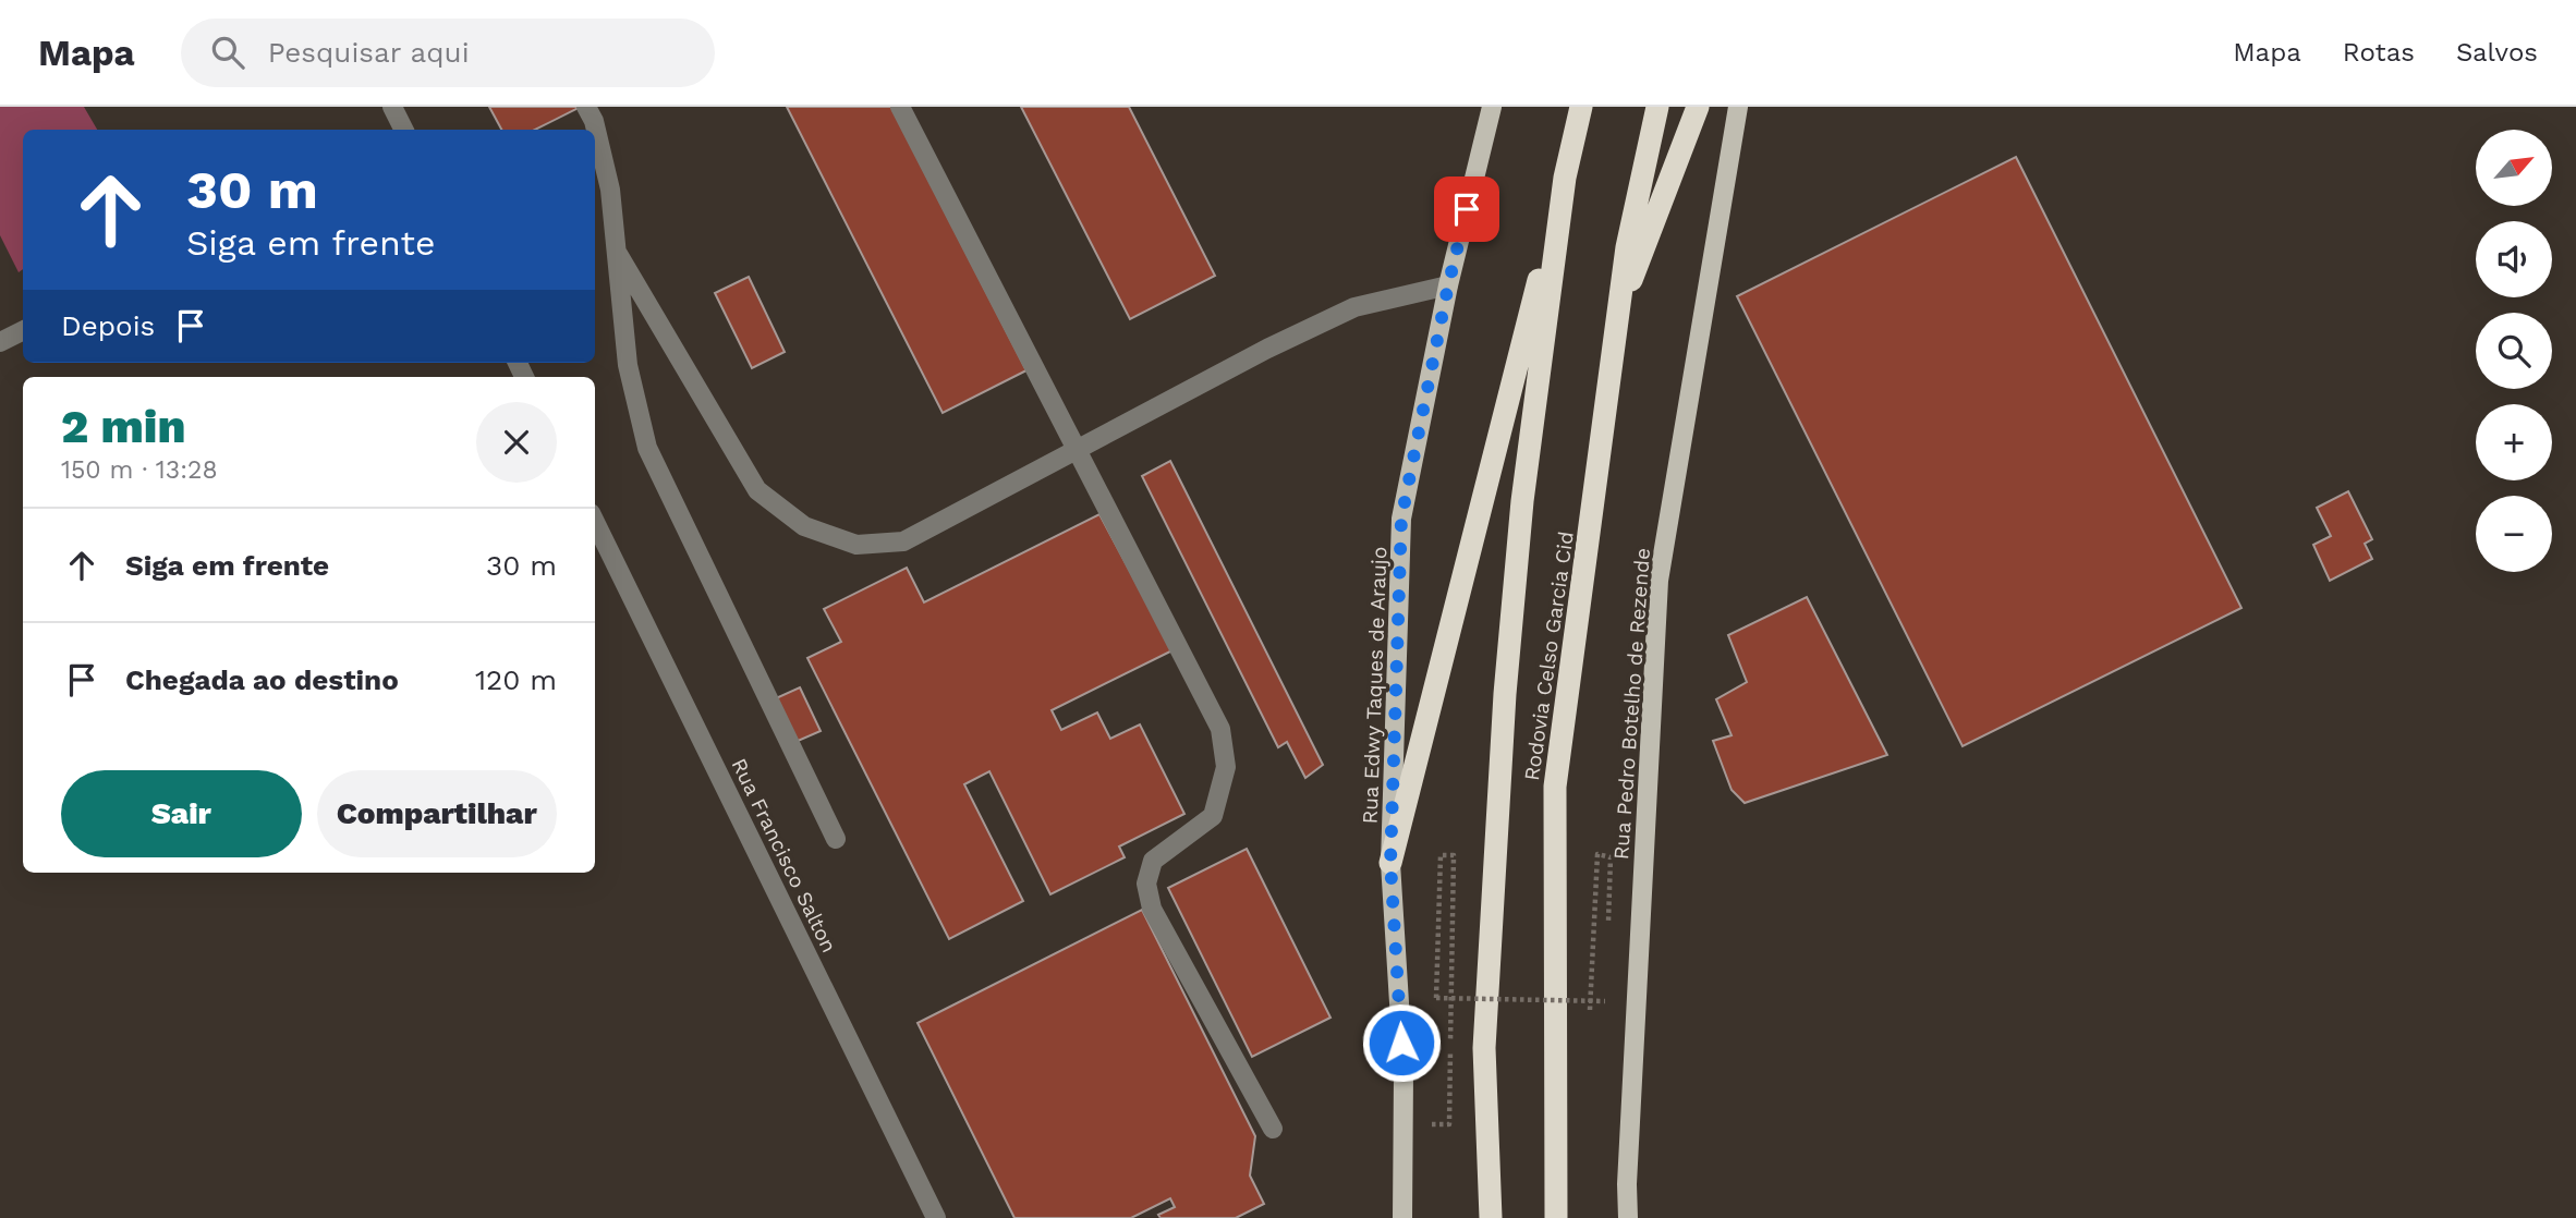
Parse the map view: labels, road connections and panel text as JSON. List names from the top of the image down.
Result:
{
  "streets": {
    "highway": ["Rodovia Celso Garcia Cid"],
    "main road": ["Rua Edwy Taques de Araujo", "Rua Pedro Botelho de Rezende"],
    "street": ["Rua Francisco Salton"]
  },
  "north": "top right",
  "page": {
    "header": "Mapa",
    "search": "Pesquisar aqui",
    "nav": ["Mapa", "Rotas", "Salvos"],
    "map_buttons": ["+", "−"],
    "turn": ["30 m", "Siga em frente"],
    "then": "Depois",
    "heading": ["2 min", "150 m · 13:28"],
    "list": [
      {
        "name": "Siga em frente",
        "value": "30 m"
      },
      {
        "name": "Chegada ao destino",
        "value": "120 m"
      }
    ],
    "buttons": ["Sair", "Compartilhar"]
  }
}
